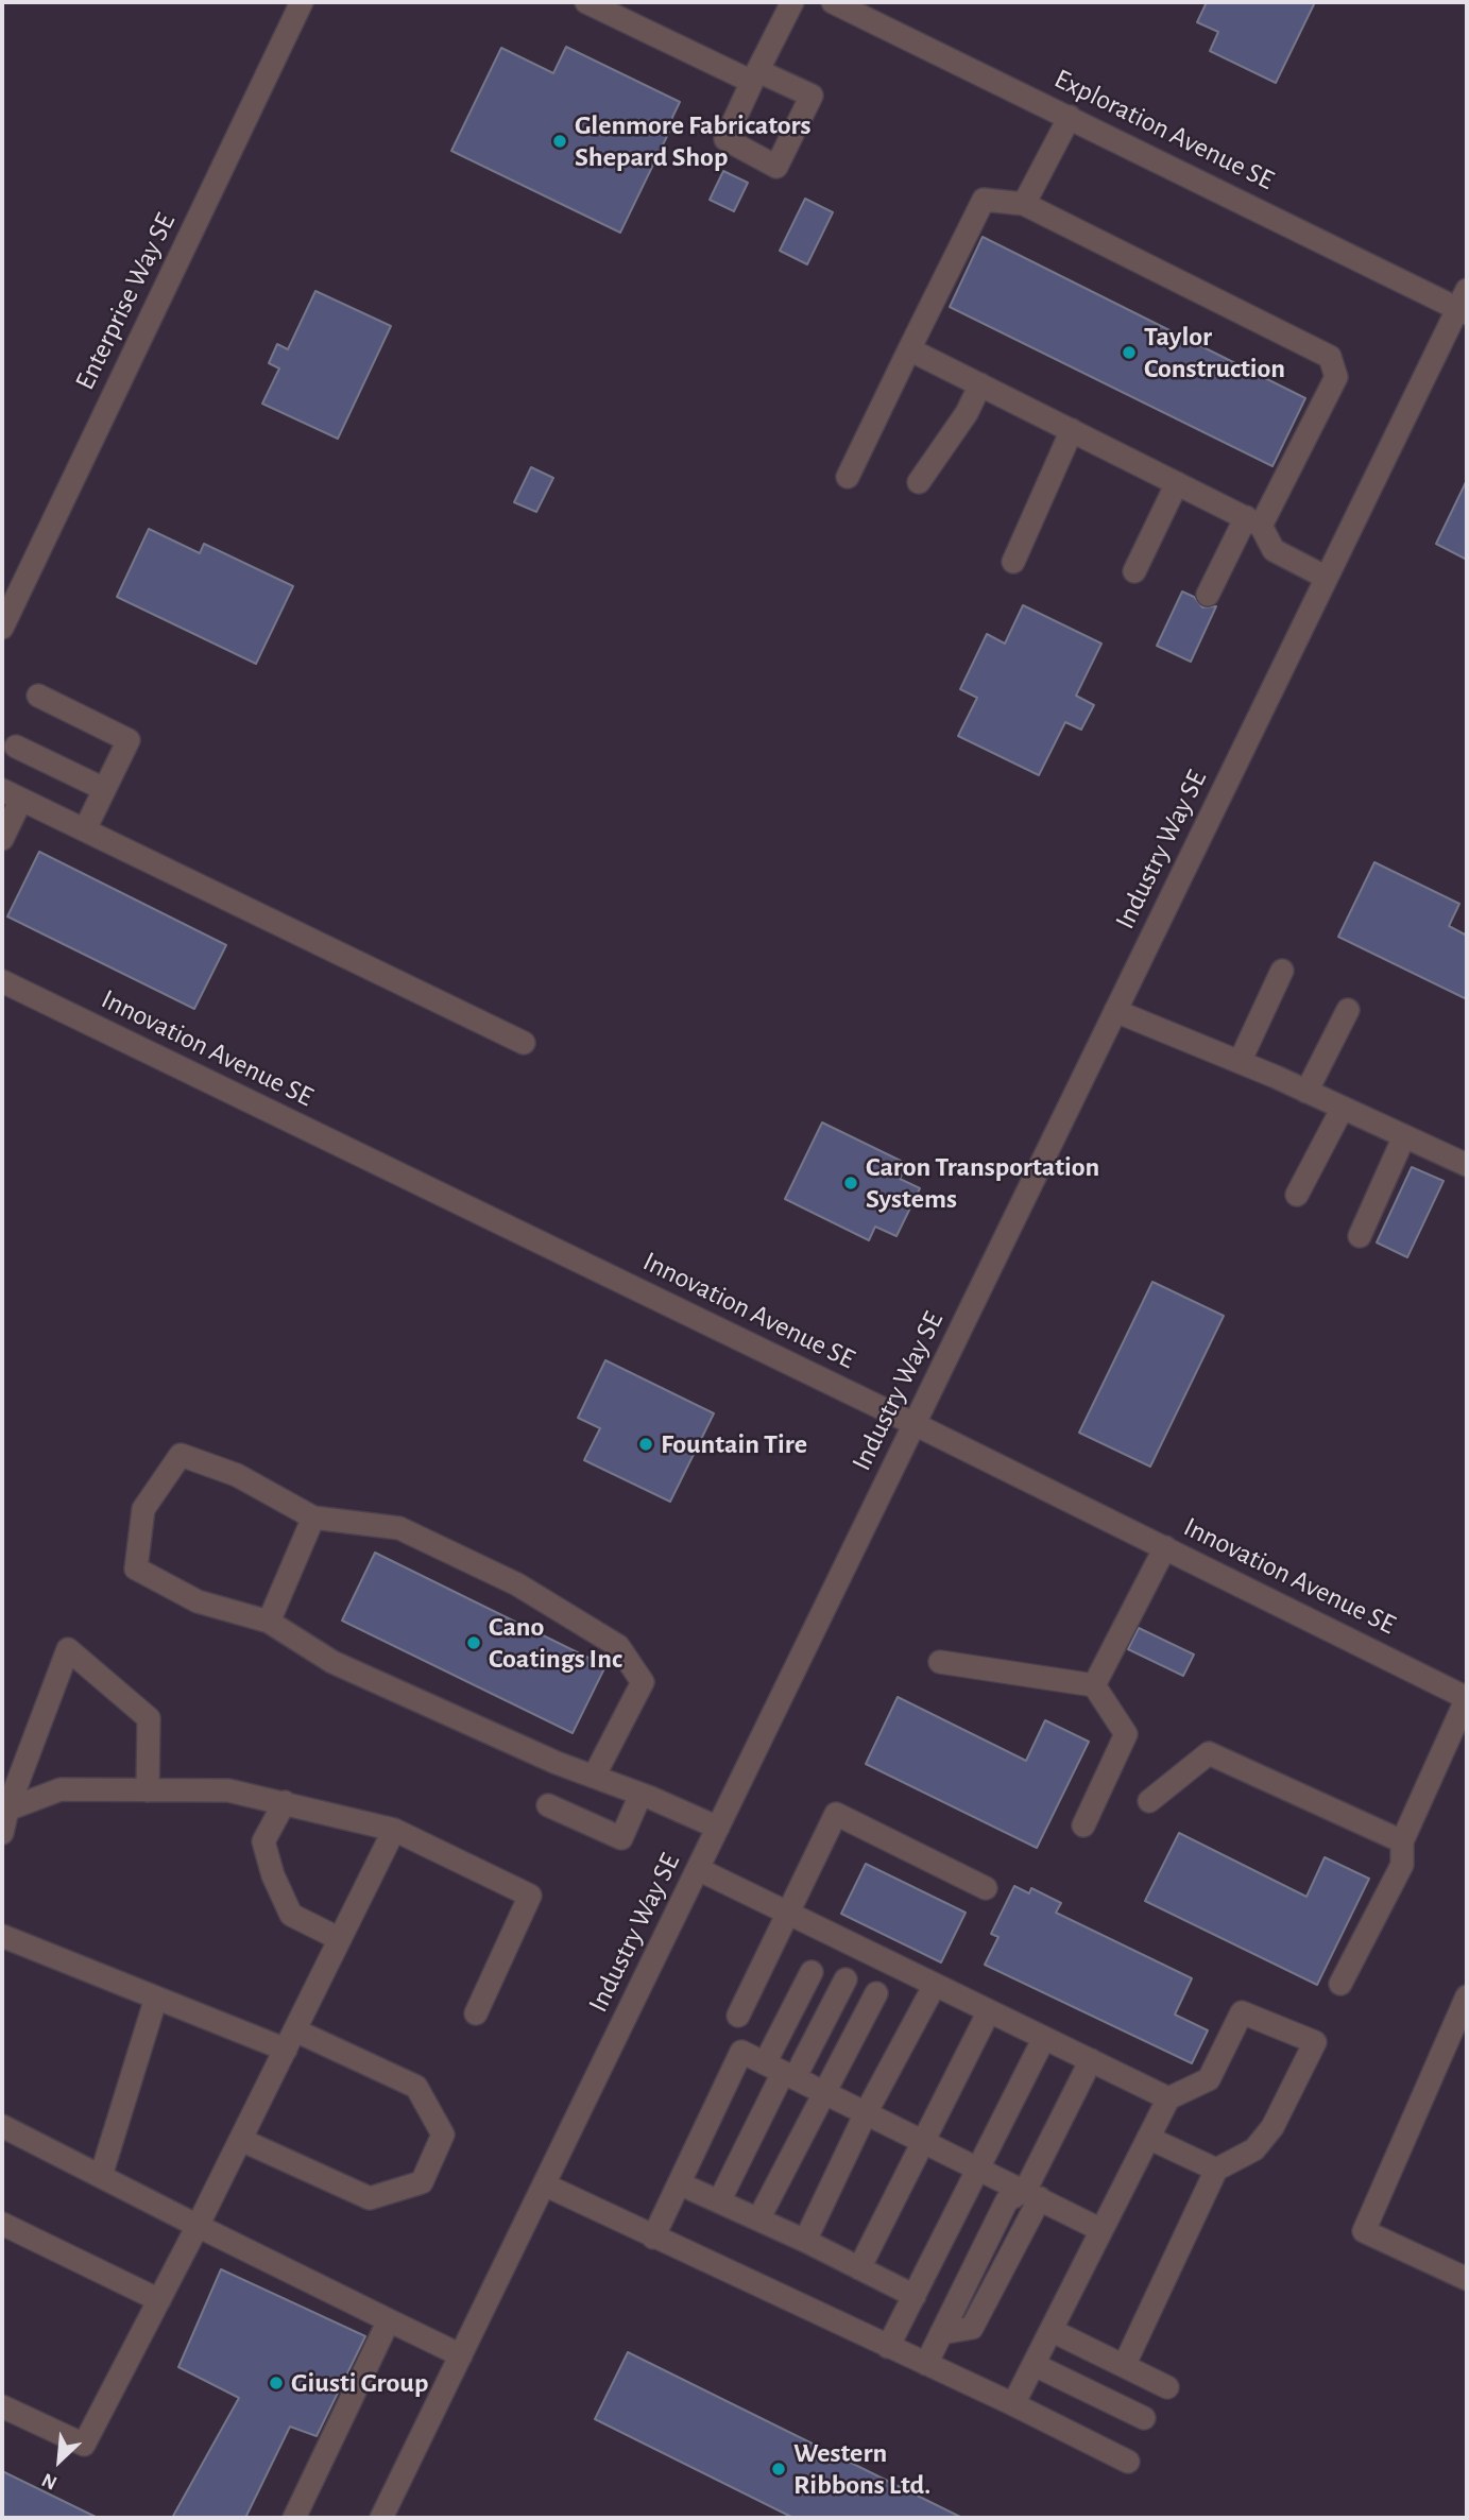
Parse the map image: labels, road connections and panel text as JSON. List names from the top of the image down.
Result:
{
  "streets": {
    "street": [
      "Exploration Avenue SE",
      "Enterprise Way SE",
      "Industry Way SE",
      "Innovation Avenue SE"
    ]
  },
  "crossings": [
    ["Exploration Avenue SE", "Industry Way SE"],
    ["Industry Way SE", "Innovation Avenue SE"]
  ],
  "places": [
    "Glenmore Fabricators Shepard Shop",
    "Taylor Construction",
    "Caron Transportation Systems",
    "Fountain Tire",
    "Cano Coatings Inc",
    "Giusti Group",
    "Western Ribbons Ltd."
  ],
  "north": "bottom left"
}
